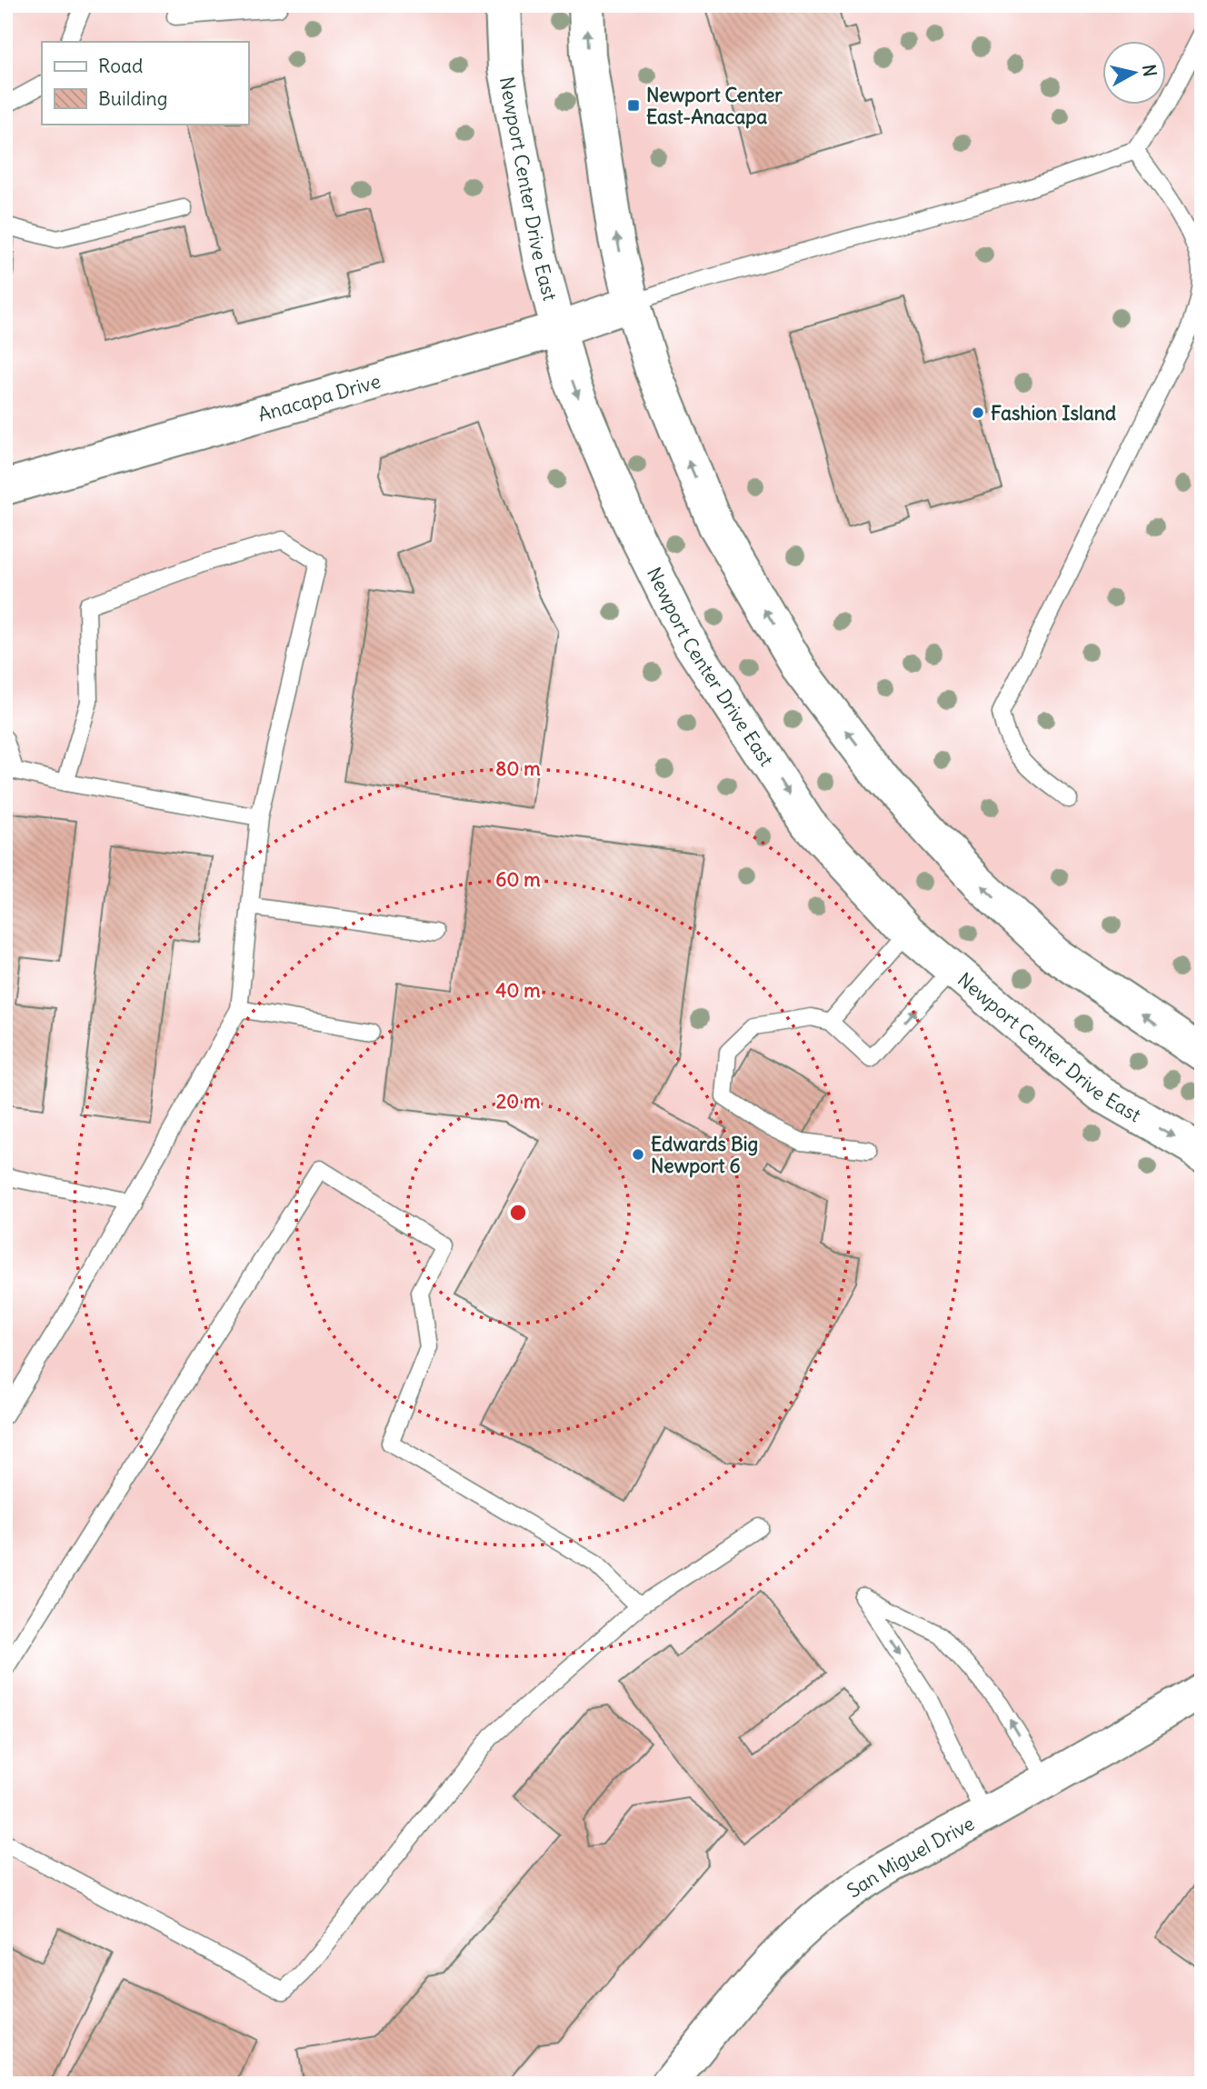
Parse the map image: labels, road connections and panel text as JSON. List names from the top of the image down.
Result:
{
  "streets": {
    "main road": ["Newport Center Drive East", "Anacapa Drive", "San Miguel Drive"]
  },
  "crossings": [
    ["Newport Center Drive East", "Anacapa Drive"]
  ],
  "places": {
    "transit": ["Newport Center East-Anacapa"],
    "other": ["Fashion Island", "Edwards Big Newport 6"]
  },
  "legend": ["Road", "Building"],
  "north": "right",
  "rings": [
    "80 m",
    "60 m",
    "40 m",
    "20 m"
  ]
}
